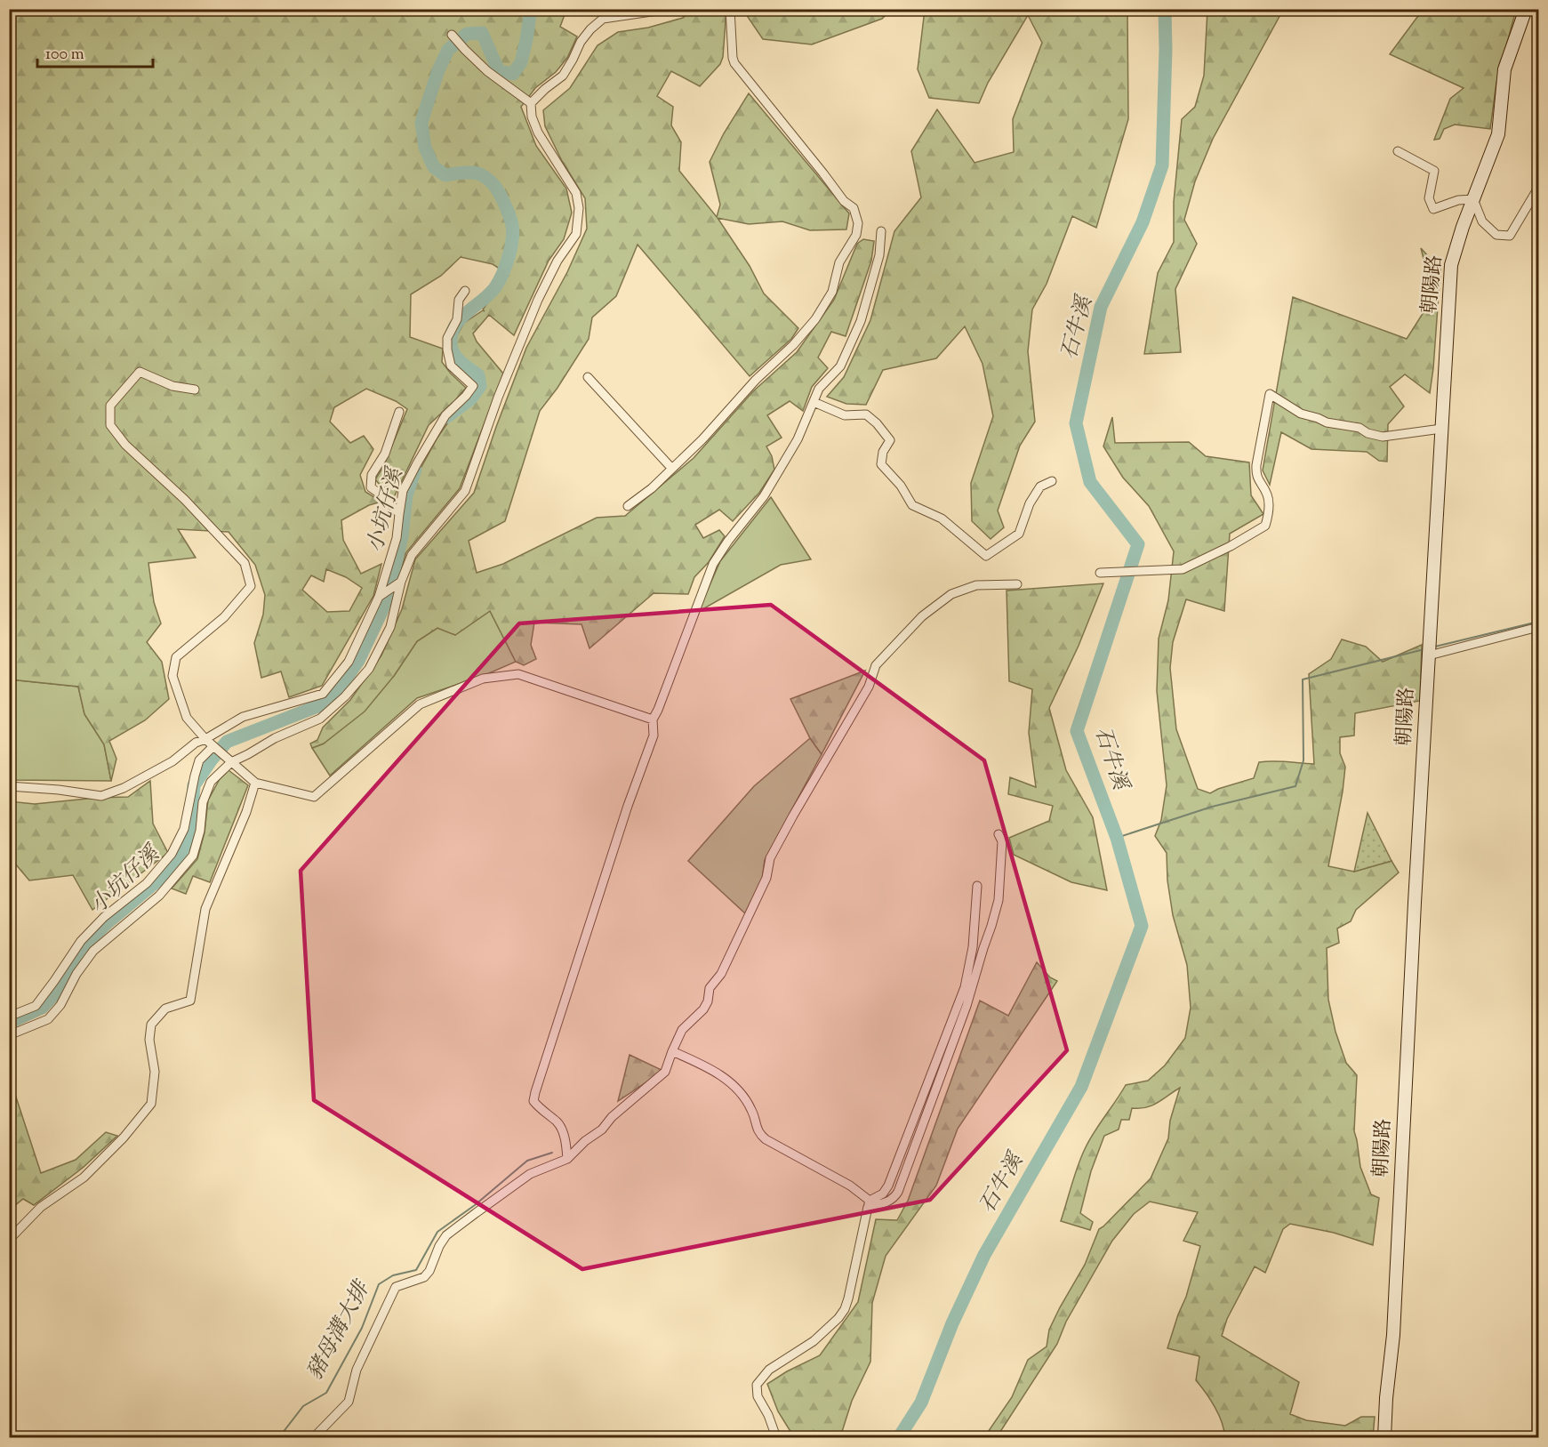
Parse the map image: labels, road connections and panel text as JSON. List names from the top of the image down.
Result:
{
  "streets": {
    "main road": ["朝陽路"]
  },
  "water": ["石牛溪", "小坑仔溪", "豬母溝大排"],
  "scale_bar": "100 m"
}
